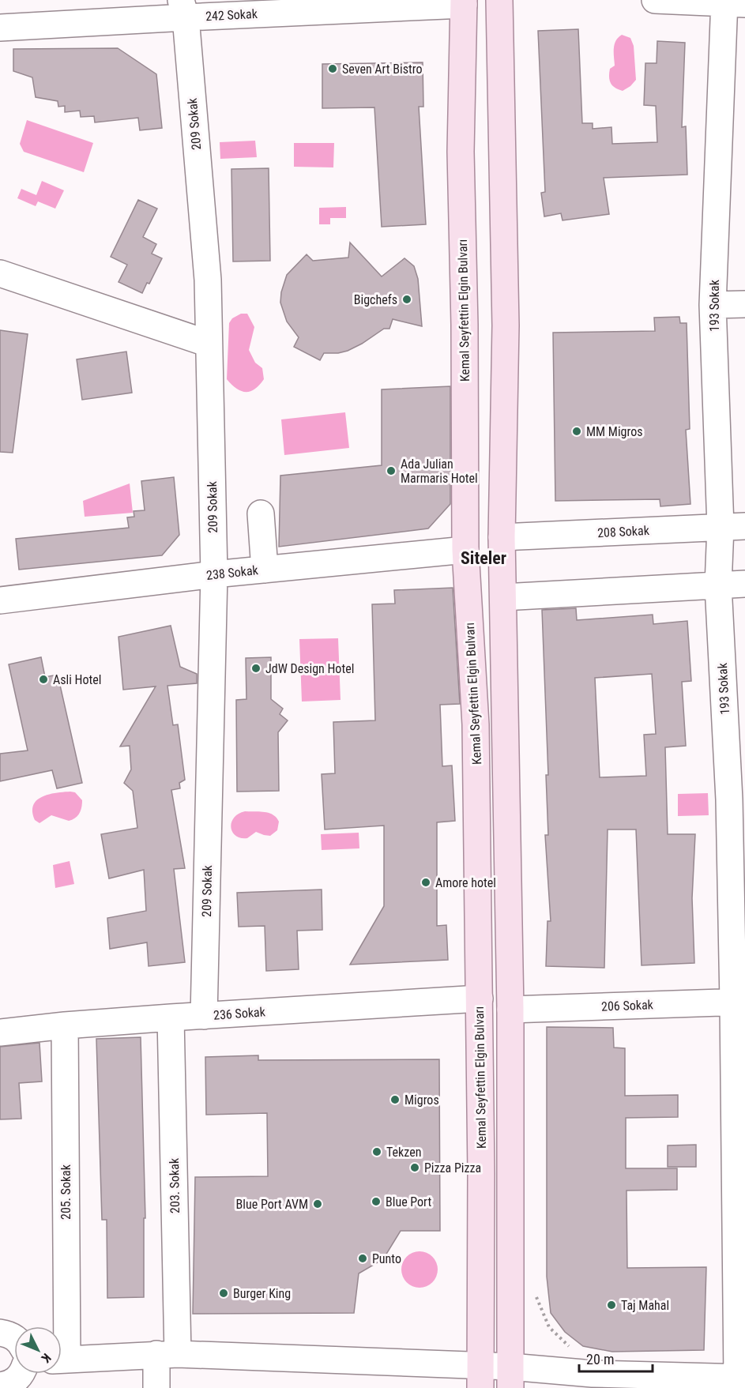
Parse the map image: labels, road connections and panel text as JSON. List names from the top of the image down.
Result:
{
  "streets": {
    "main road": ["Kemal Seyfettin Elgin Bulvarı"],
    "street": [
      "242 Sokak",
      "209 Sokak",
      "193 Sokak",
      "208 Sokak",
      "238 Sokak",
      "206 Sokak",
      "236 Sokak",
      "203. Sokak",
      "205. Sokak"
    ]
  },
  "crossings": [
    ["242 Sokak", "209 Sokak"],
    ["242 Sokak", "Kemal Seyfettin Elgin Bulvarı"],
    ["209 Sokak", "238 Sokak"],
    ["209 Sokak", "236 Sokak"],
    ["193 Sokak", "208 Sokak"],
    ["193 Sokak", "206 Sokak"],
    ["Kemal Seyfettin Elgin Bulvarı", "238 Sokak"],
    ["Kemal Seyfettin Elgin Bulvarı", "236 Sokak"],
    ["236 Sokak", "203. Sokak"],
    ["236 Sokak", "205. Sokak"]
  ],
  "districts": ["Siteler"],
  "places": [
    "Seven Art Bistro",
    "Bigchefs",
    "MM Migros",
    "Ada Julian Marmaris Hotel",
    "JdW Design Hotel",
    "Asli Hotel",
    "Amore hotel",
    "Migros",
    "Tekzen",
    "Pizza Pizza",
    "Blue Port",
    "Blue Port AVM",
    "Punto",
    "Burger King",
    "Taj Mahal"
  ],
  "scale_bar": "20 m",
  "north": "bottom right"
}
